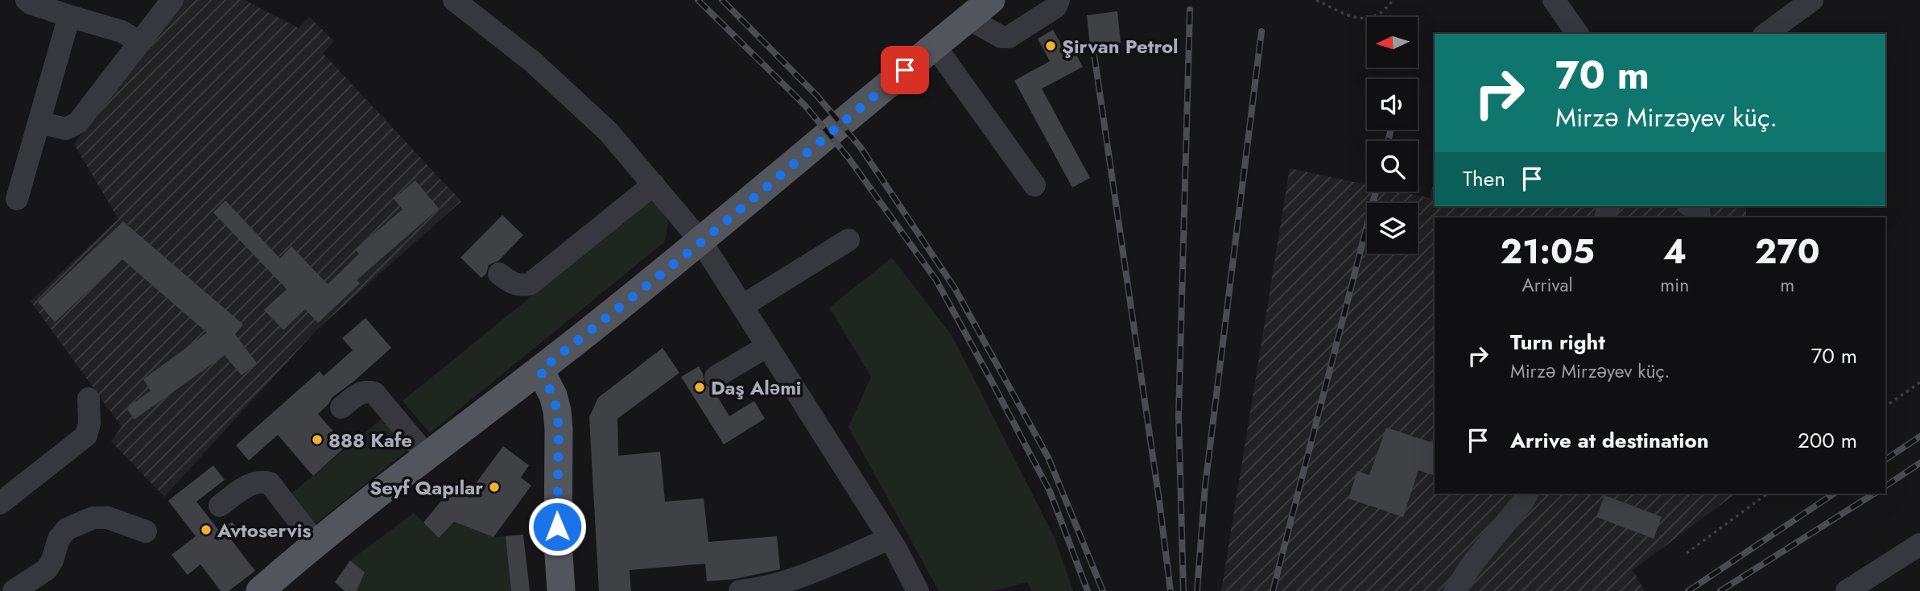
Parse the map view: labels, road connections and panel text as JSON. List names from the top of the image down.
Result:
{
  "places": [
    "Şirvan Petrol",
    "Daş Aləmi",
    "888 Kafe",
    "Seyf Qapılar",
    "Avtoservis"
  ],
  "north": "left",
  "page": {
    "turn": ["70 m", "Mirzə Mirzəyev küç."],
    "then": "Then",
    "eta": [
      "21:05",
      "Arrival",
      "4",
      "min",
      "270",
      "m"
    ],
    "list": [
      {
        "name": "Turn right",
        "note": "Mirzə Mirzəyev küç.",
        "value": "70 m"
      },
      {
        "name": "Arrive at destination",
        "value": "200 m"
      }
    ]
  }
}
